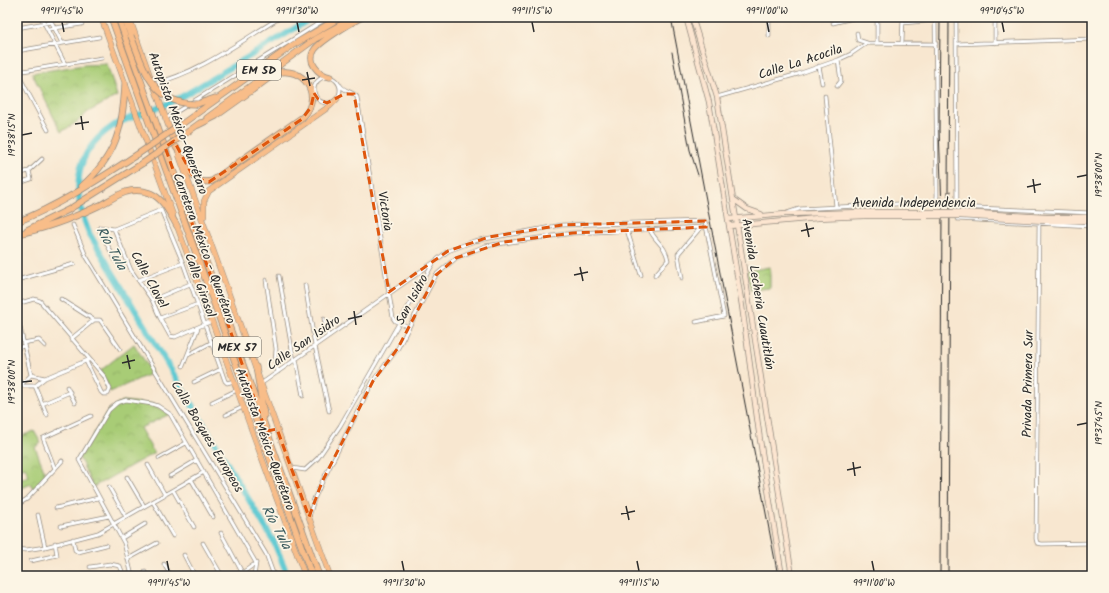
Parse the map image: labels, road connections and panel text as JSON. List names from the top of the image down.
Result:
{
  "streets": {
    "highway": ["EM 5D", "Carretera México - Querétaro", "MEX 57"],
    "main road": ["Autopista México-Querétaro", "Avenida Independencia", "Avenida Lecheria Cuautitlán"],
    "street": [
      "Calle La Acocila",
      "Victoria",
      "Calle Clavel",
      "Calle Girasol",
      "San Isidro",
      "Calle San Isidro",
      "Privada Primera Sur",
      "Calle Bosques Europeos"
    ]
  },
  "crossings": [
    ["Calle La Acocila", "Avenida Lecheria Cuautitlán"],
    ["Autopista México-Querétaro", "Calle Girasol"],
    ["Autopista México-Querétaro", "San Isidro"],
    ["Autopista México-Querétaro", "Calle San Isidro"],
    ["Avenida Independencia", "Avenida Lecheria Cuautitlán"],
    ["Victoria", "San Isidro"],
    ["Victoria", "Calle San Isidro"],
    ["Calle Clavel", "Calle Girasol"],
    ["San Isidro", "Calle San Isidro"]
  ],
  "water": ["Río Tula"],
  "coordinates": [
    "99°11'45\"W",
    "99°11'30\"W",
    "99°11'15\"W",
    "99°11'00\"W",
    "99°10'45\"W",
    "19°38'15\"N",
    "19°38'00\"N",
    "19°37'45\"N"
  ]
}
